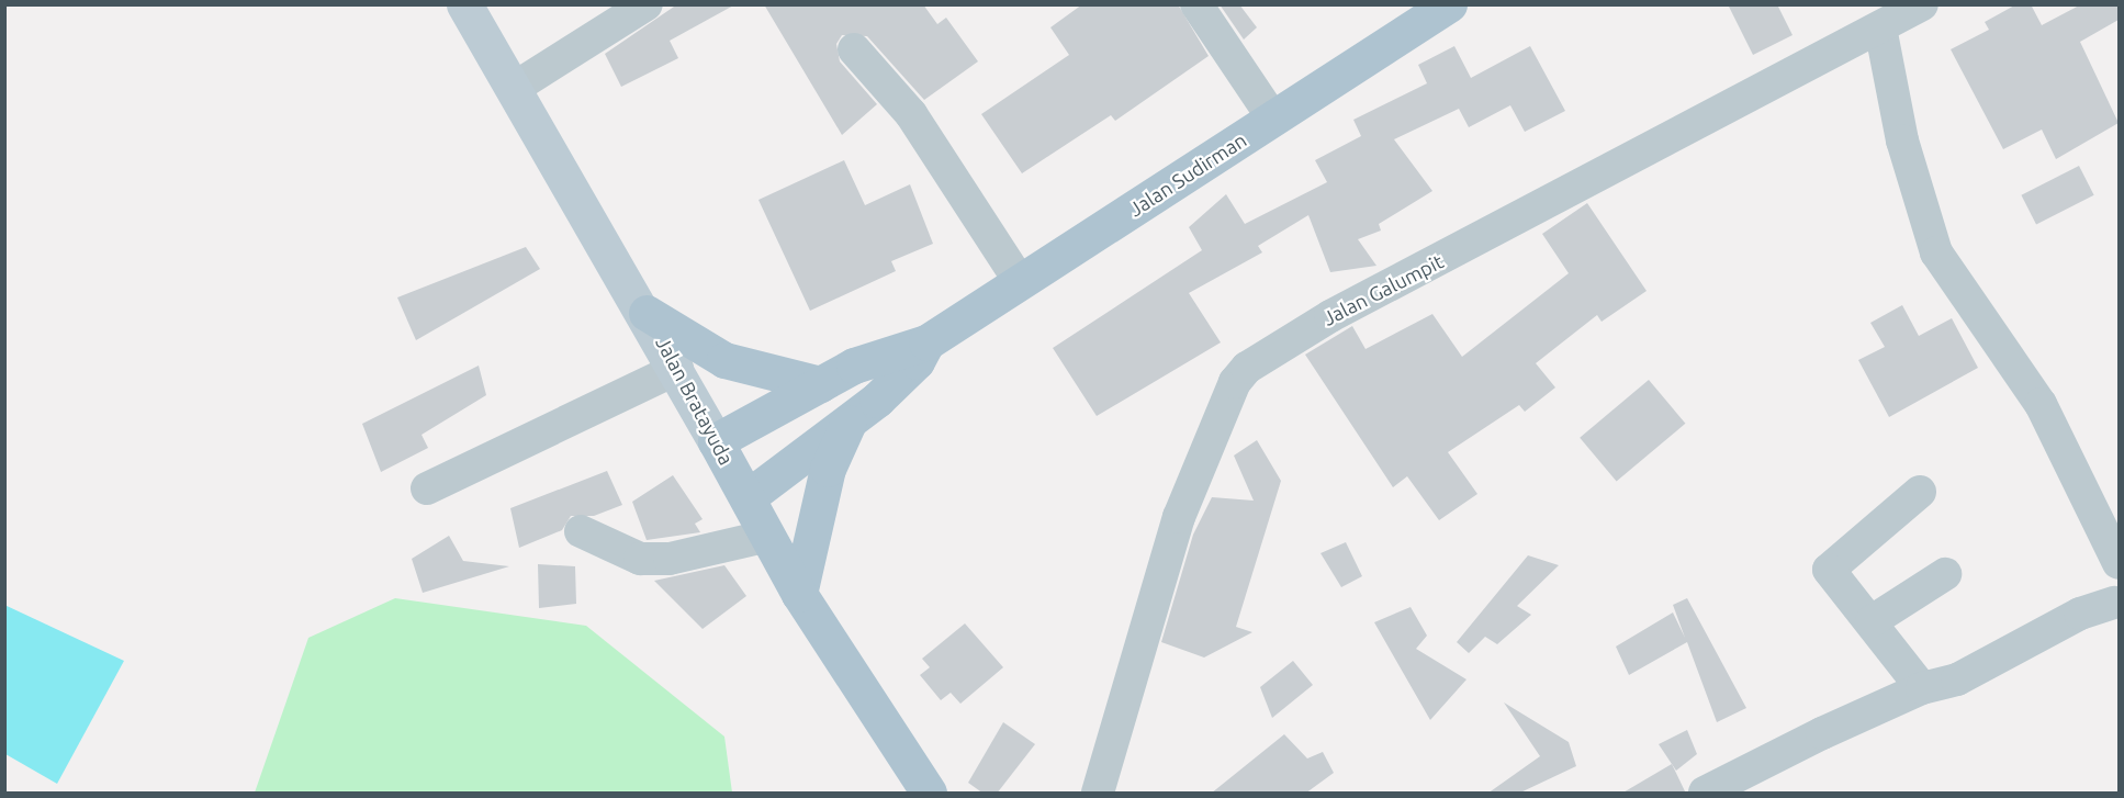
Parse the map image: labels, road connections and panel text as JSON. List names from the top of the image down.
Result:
{
  "streets": {
    "main road": ["Jalan Sudirman", "Jalan Bratayuda"],
    "street": ["Jalan Galumpit"]
  }
}
